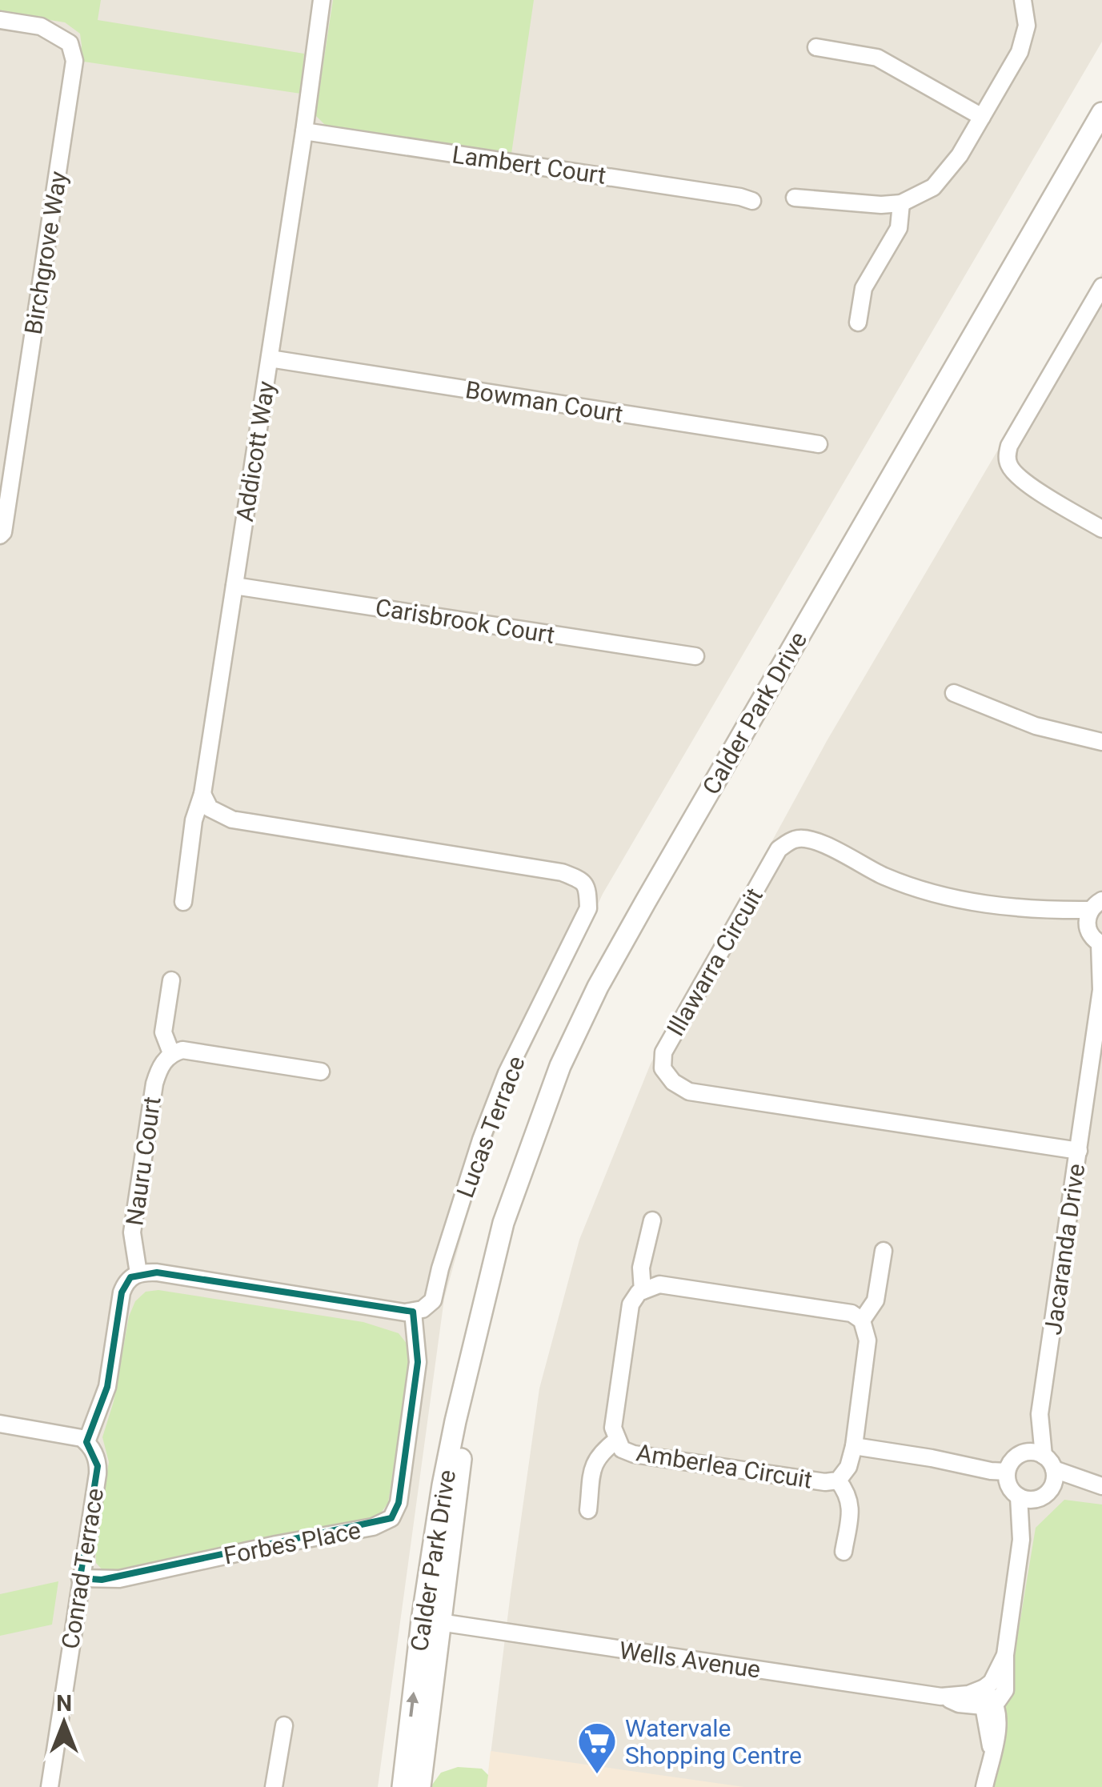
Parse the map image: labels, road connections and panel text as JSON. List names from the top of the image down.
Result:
{
  "streets": {
    "street": [
      "Lambert Court",
      "Birchgrove Way",
      "Bowman Court",
      "Addicott Way",
      "Carisbrook Court",
      "Calder Park Drive",
      "Illawarra Circuit",
      "Lucas Terrace",
      "Nauru Court",
      "Jacaranda Drive",
      "Amberlea Circuit",
      "Forbes Place",
      "Conrad Terrace",
      "Wells Avenue"
    ]
  },
  "crossings": [
    ["Lambert Court", "Addicott Way"],
    ["Bowman Court", "Addicott Way"],
    ["Addicott Way", "Carisbrook Court"],
    ["Addicott Way", "Lucas Terrace"],
    ["Calder Park Drive", "Wells Avenue"],
    ["Illawarra Circuit", "Jacaranda Drive"],
    ["Lucas Terrace", "Forbes Place"],
    ["Forbes Place", "Conrad Terrace"]
  ],
  "places": {
    "supermarket": ["Watervale Shopping Centre"]
  },
  "north": "top"
}
